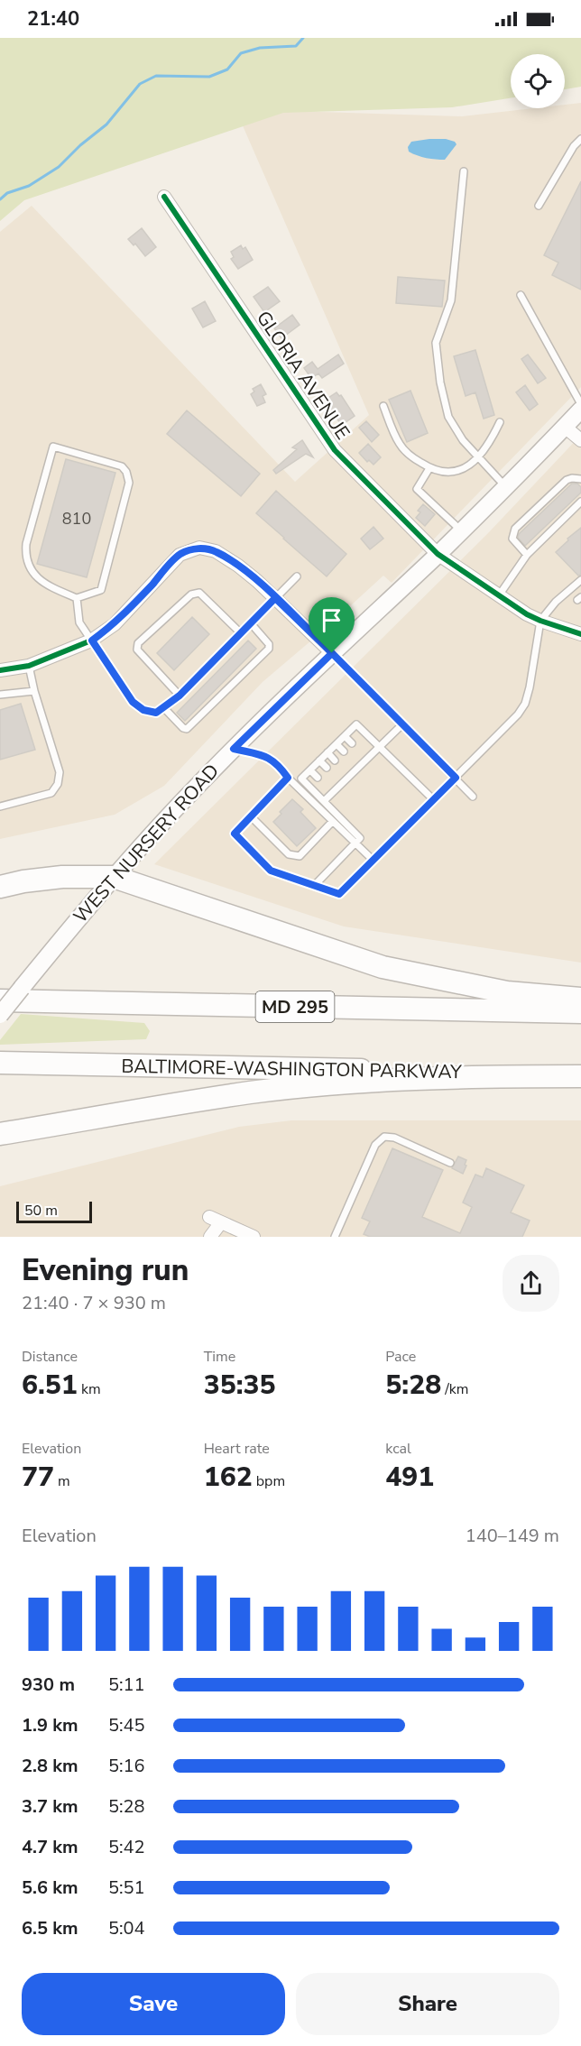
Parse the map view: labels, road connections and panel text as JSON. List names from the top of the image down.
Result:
{
  "streets": {
    "highway": ["MD 295", "BALTIMORE-WASHINGTON PARKWAY"],
    "main road": ["WEST NURSERY ROAD"],
    "street": ["GLORIA AVENUE"]
  },
  "crossings": [
    ["GLORIA AVENUE", "WEST NURSERY ROAD"]
  ],
  "house_numbers": ["810"],
  "scale_bar": "50 m",
  "page": {
    "status": "21:40",
    "scale": "50 m",
    "heading": ["Evening run", "21:40 · 7 × 930 m"],
    "stats": [
      ["Distance", "6.51 km"],
      ["Time", "35:35"],
      ["Pace", "5:28 /km"],
      ["Elevation", "77 m"],
      ["Heart rate", "162 bpm"],
      ["kcal", "491"]
    ],
    "chart": ["Elevation", "140–149 m"],
    "list": [
      {
        "name": "930 m",
        "note": "5:11"
      },
      {
        "name": "1.9 km",
        "note": "5:45"
      },
      {
        "name": "2.8 km",
        "note": "5:16"
      },
      {
        "name": "3.7 km",
        "note": "5:28"
      },
      {
        "name": "4.7 km",
        "note": "5:42"
      },
      {
        "name": "5.6 km",
        "note": "5:51"
      },
      {
        "name": "6.5 km",
        "note": "5:04"
      }
    ],
    "buttons": ["Save", "Share"]
  }
}
